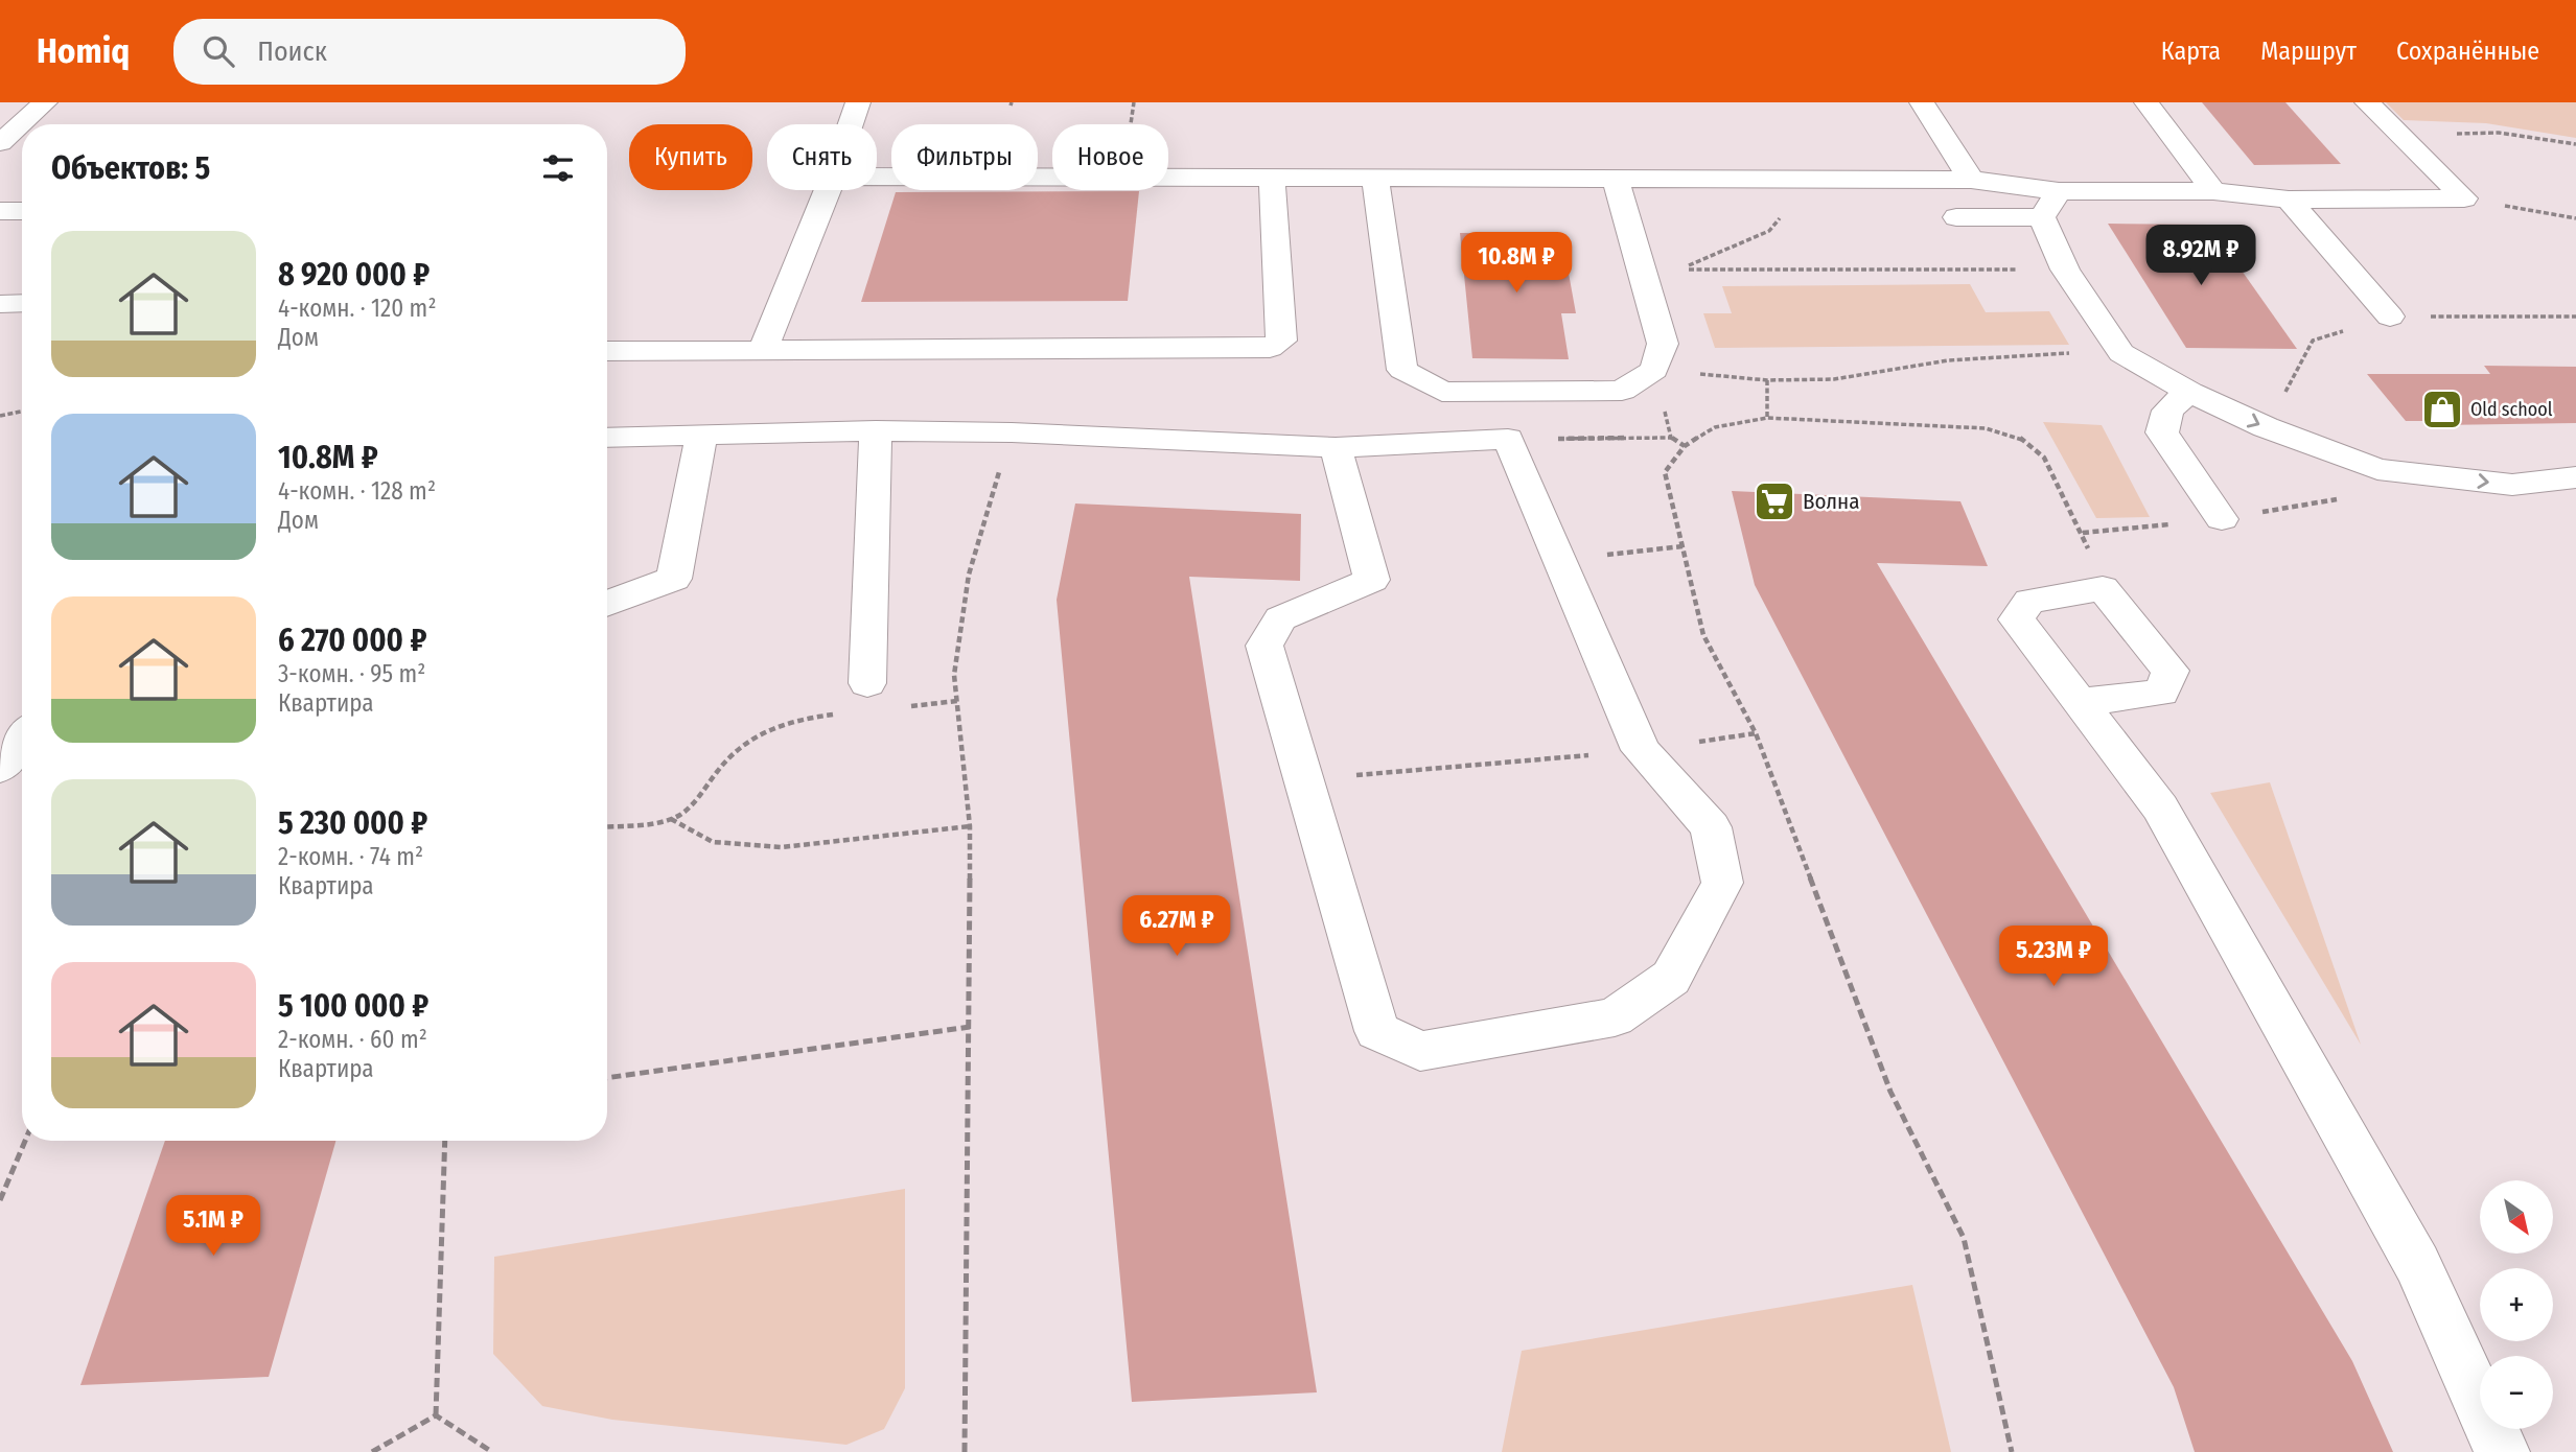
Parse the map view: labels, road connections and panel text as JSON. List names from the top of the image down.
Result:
{
  "places": {
    "shop": ["Old school"],
    "supermarket": ["Волна"]
  },
  "north": "bottom right",
  "page": {
    "header": "Homiq",
    "search": "Поиск",
    "nav": ["Карта", "Маршрут", "Сохранённые"],
    "chip": [
      "Купить",
      "Снять",
      "Фильтры",
      "Новое"
    ],
    "heading": "Объектов: 5",
    "list": [
      {
        "name": "8 920 000 ₽",
        "note": "4-комн. · 120 m² · Дом"
      },
      {
        "name": "10.8M ₽",
        "note": "4-комн. · 128 m² · Дом"
      },
      {
        "name": "6 270 000 ₽",
        "note": "3-комн. · 95 m² · Квартира"
      },
      {
        "name": "5 230 000 ₽",
        "note": "2-комн. · 74 m² · Квартира"
      },
      {
        "name": "5 100 000 ₽",
        "note": "2-комн. · 60 m² · Квартира"
      }
    ],
    "price": [
      "8.92M ₽",
      "10.8M ₽",
      "6.27M ₽",
      "5.23M ₽",
      "5.1M ₽"
    ],
    "map_buttons": ["+", "−"]
  }
}
